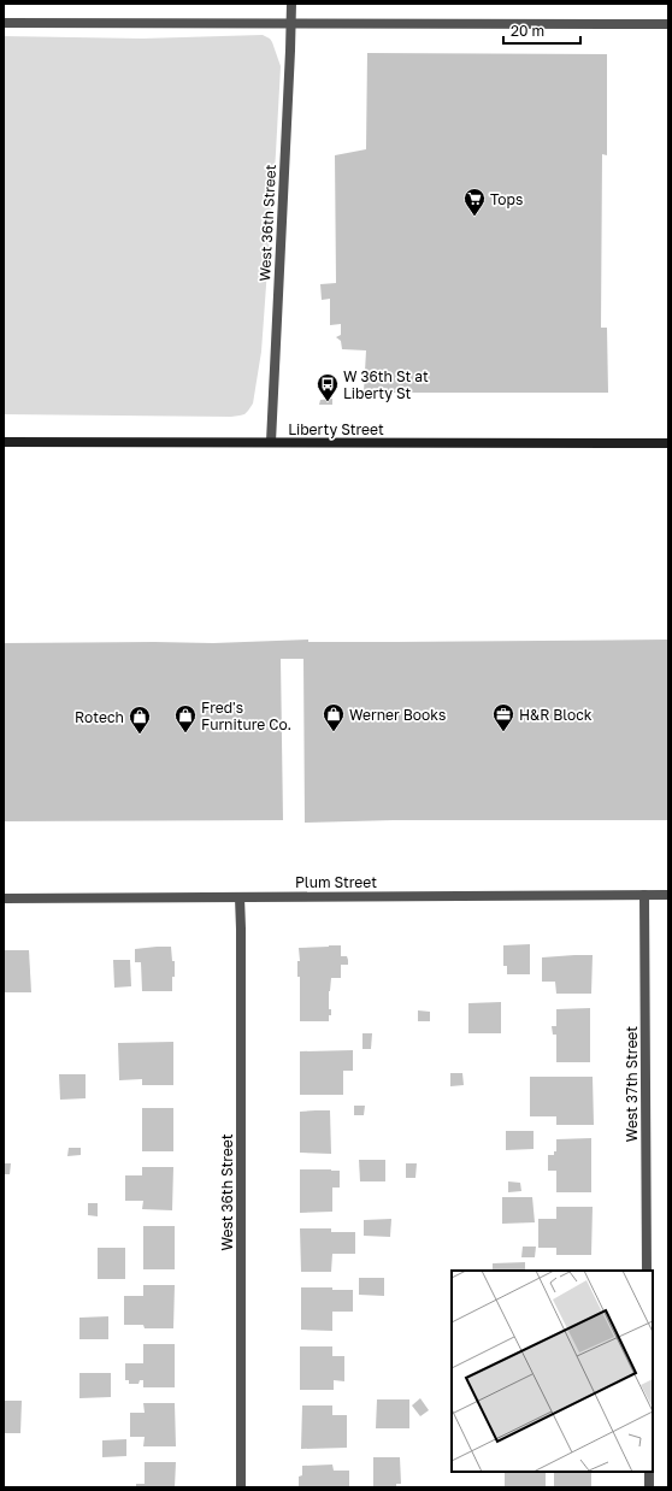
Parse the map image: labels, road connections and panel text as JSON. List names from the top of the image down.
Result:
{
  "streets": {
    "street": [
      "West 36th Street",
      "Liberty Street",
      "Plum Street",
      "West 37th Street"
    ]
  },
  "crossings": [
    ["West 36th Street", "Liberty Street"],
    ["West 36th Street", "Plum Street"],
    ["Plum Street", "West 37th Street"]
  ],
  "places": {
    "supermarket": ["Tops"],
    "bus stop": ["W 36th St at Liberty St"],
    "shop": ["Werner Books", "Fred's Furniture Co.", "Rotech"],
    "office": ["H&R Block"]
  },
  "scale_bar": "20 m"
}
